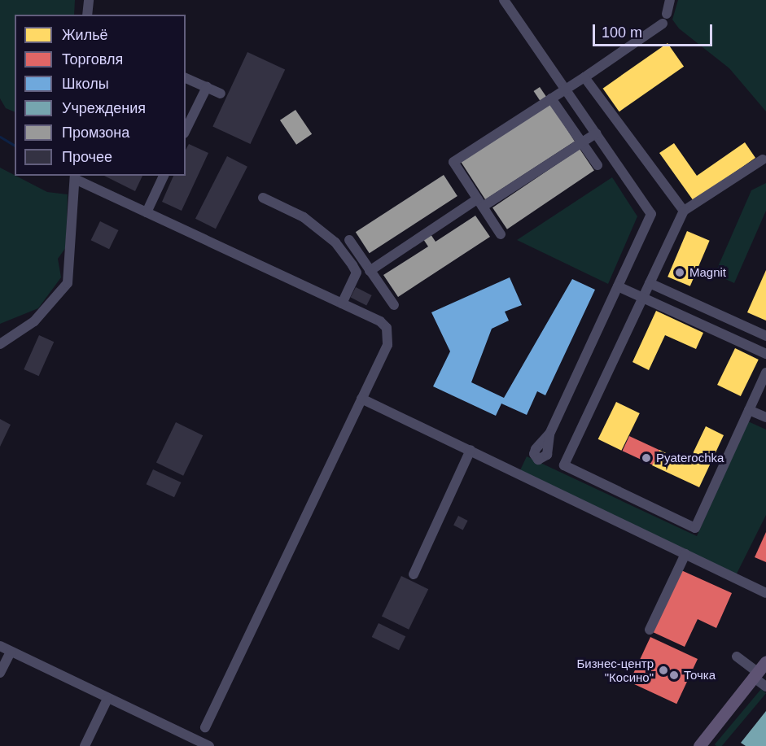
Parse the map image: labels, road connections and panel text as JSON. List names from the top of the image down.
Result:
{
  "places": [
    "Magnit",
    "Pyaterochka",
    "Бизнес-центр \"Косино\"",
    "Точка"
  ],
  "legend": [
    "Жильё",
    "Торговля",
    "Школы",
    "Учреждения",
    "Промзона",
    "Прочее"
  ],
  "scale_bar": "100 m"
}
